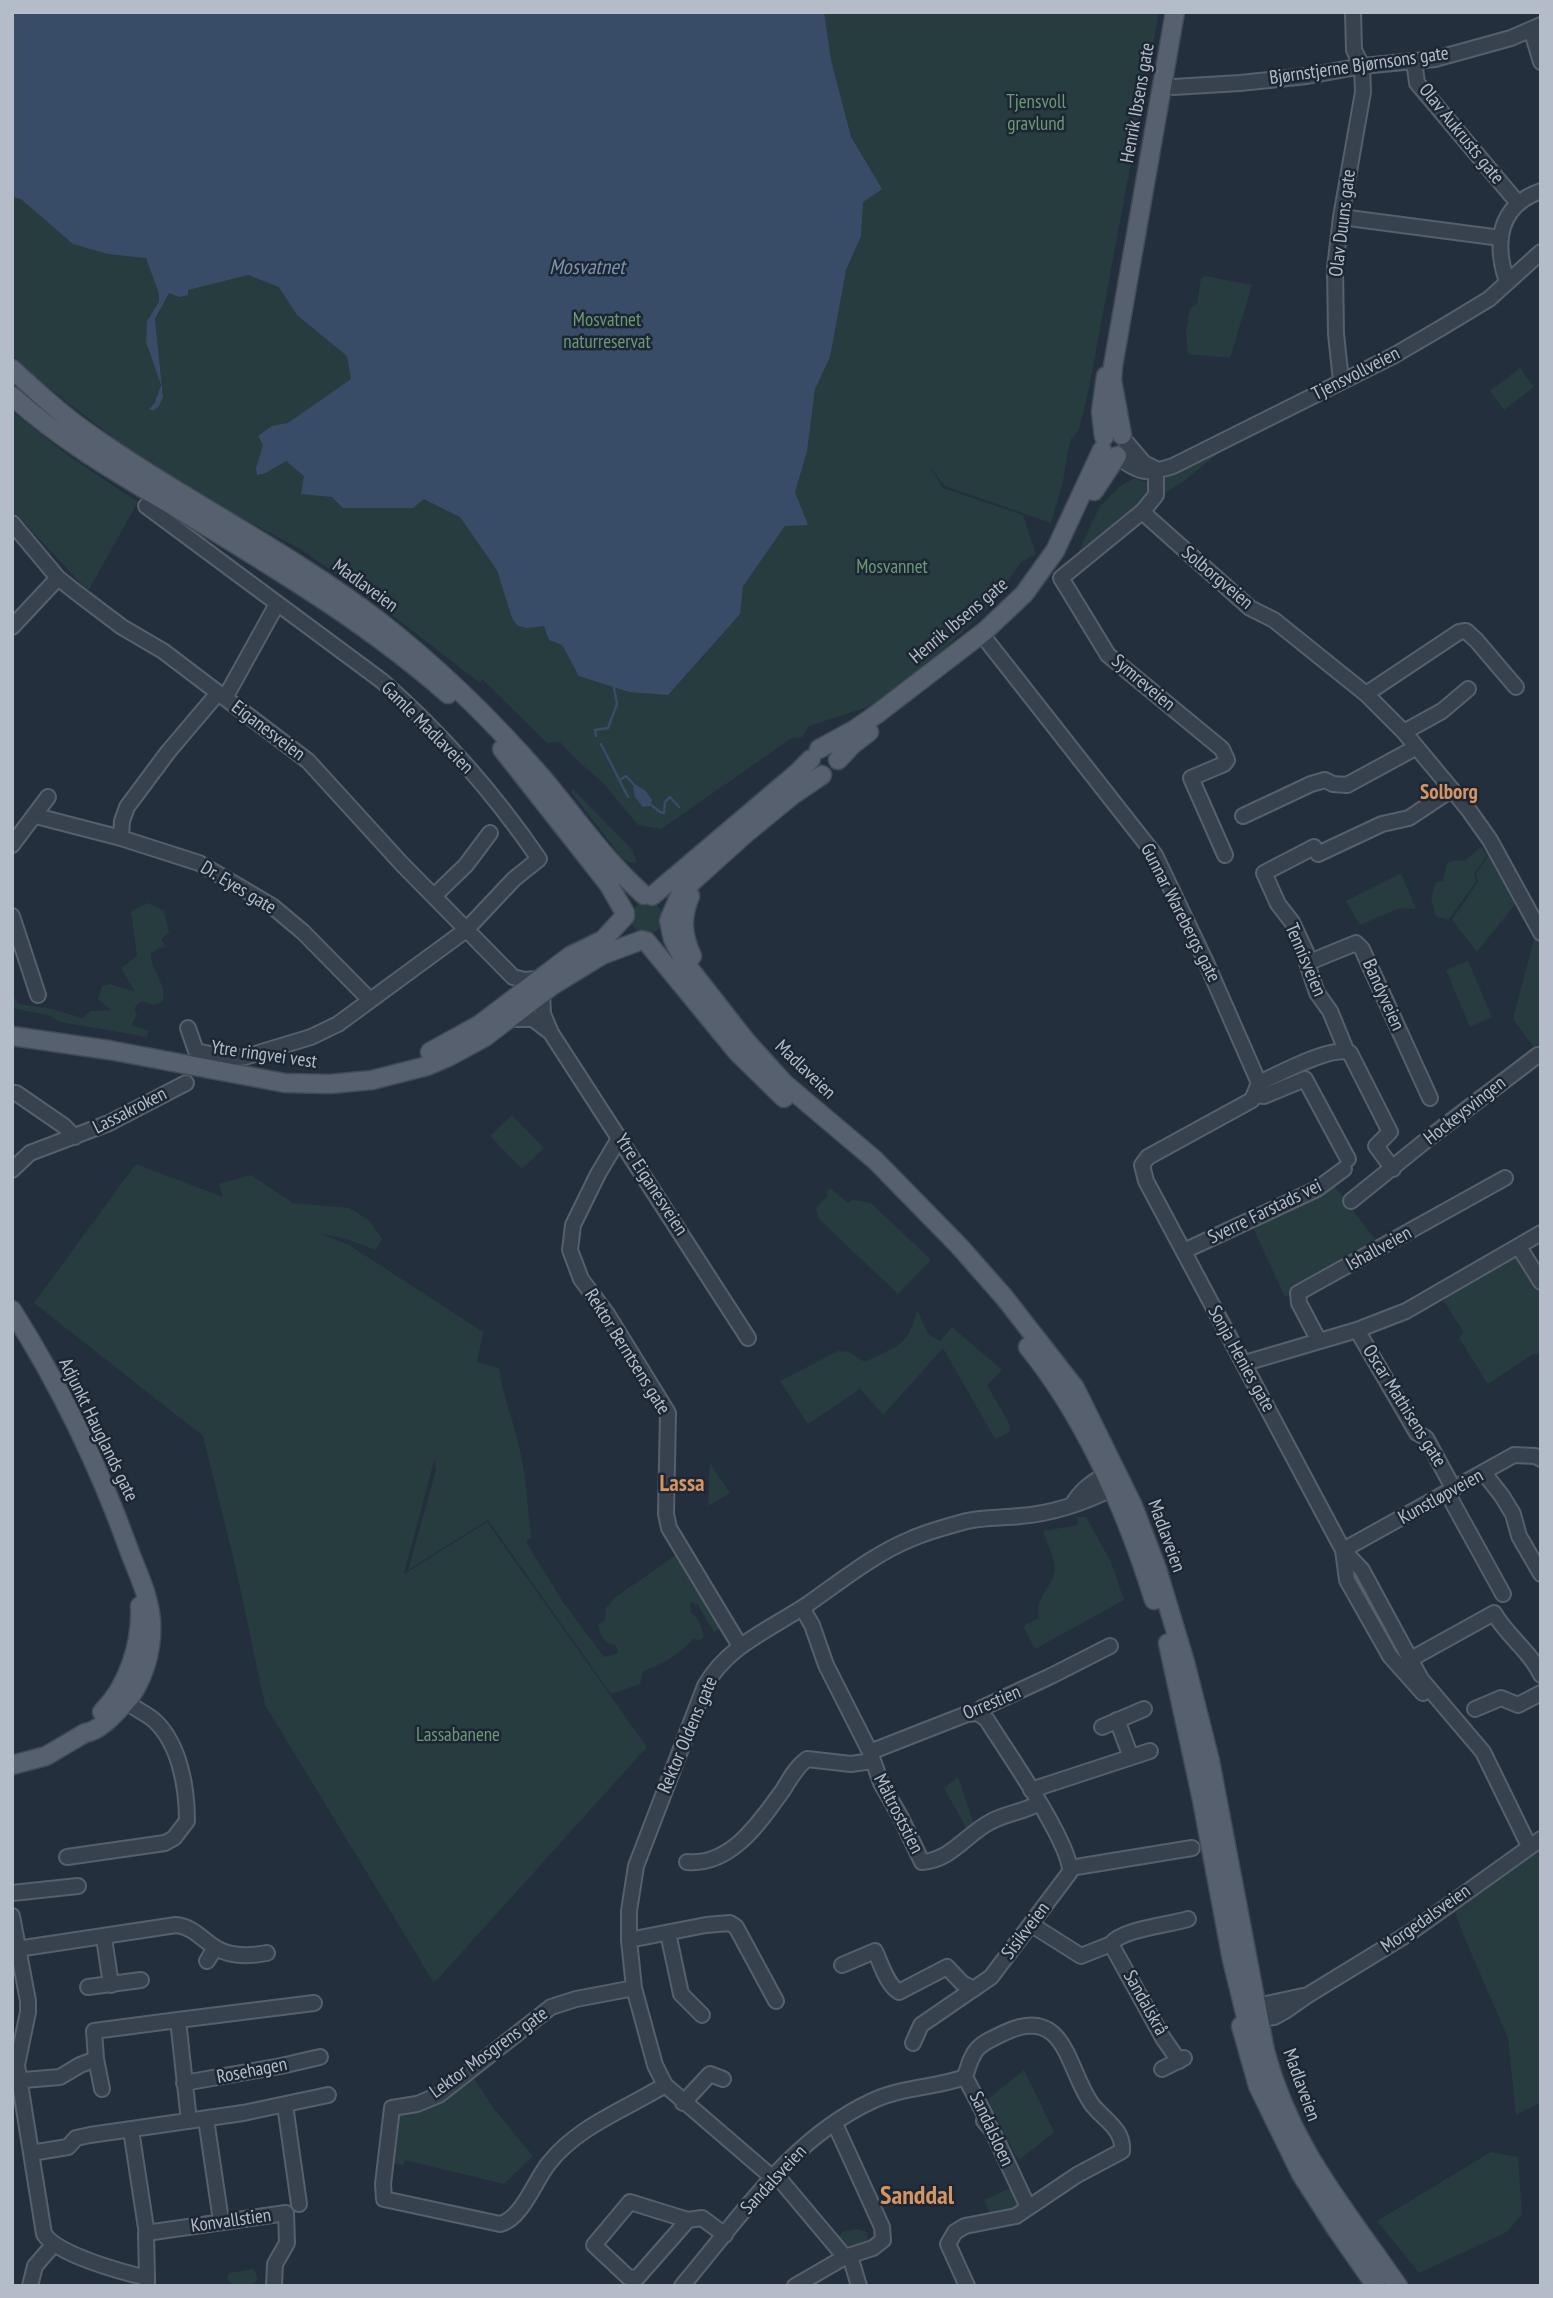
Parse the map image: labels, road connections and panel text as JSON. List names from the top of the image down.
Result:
{
  "streets": {
    "main road": [
      "Henrik Ibsens gate",
      "Madlaveien",
      "Ytre ringvei vest",
      "Adjunkt Hauglands gate"
    ],
    "street": [
      "Bjørnstjerne Bjørnsons gate",
      "Olav Aukrusts gate",
      "Olav Duuns gate",
      "Tjensvollveien",
      "Solborgveien",
      "Symreveien",
      "Gamle Madlaveien",
      "Eiganesveien",
      "Dr. Eyes gate",
      "Gunnar Warebergs gate",
      "Tennisveien",
      "Bandyveien",
      "Lassakroken",
      "Hockeysvingen",
      "Ytre Eiganesveien",
      "Sverre Farstads vei",
      "Ishallveien",
      "Rektor Berntsens gate",
      "Sonja Henies gate",
      "Oscar Mathisens gate",
      "Kunstløpveien",
      "Orrestien",
      "Rektor Oldens gate",
      "Måltroststien",
      "Morgedalsveien",
      "Sisikveien",
      "Sandalskrå",
      "Lektor Mosgrens gate",
      "Rosehagen",
      "Sandalsloen",
      "Sandalsveien",
      "Konvallstien"
    ]
  },
  "crossings": [
    ["Bjørnstjerne Bjørnsons gate", "Olav Aukrusts gate"],
    ["Bjørnstjerne Bjørnsons gate", "Olav Duuns gate"],
    ["Henrik Ibsens gate", "Madlaveien"],
    ["Henrik Ibsens gate", "Gunnar Warebergs gate"],
    ["Henrik Ibsens gate", "Ytre ringvei vest"],
    ["Olav Duuns gate", "Tjensvollveien"],
    ["Solborgveien", "Symreveien"],
    ["Solborgveien", "Tennisveien"],
    ["Madlaveien", "Ytre ringvei vest"],
    ["Madlaveien", "Rektor Oldens gate"],
    ["Madlaveien", "Morgedalsveien"],
    ["Gamle Madlaveien", "Eiganesveien"],
    ["Eiganesveien", "Ytre ringvei vest"],
    ["Eiganesveien", "Ytre Eiganesveien"],
    ["Gunnar Warebergs gate", "Sverre Farstads vei"],
    ["Gunnar Warebergs gate", "Sonja Henies gate"],
    ["Tennisveien", "Bandyveien"],
    ["Ytre ringvei vest", "Ytre Eiganesveien"],
    ["Ytre Eiganesveien", "Rektor Berntsens gate"],
    ["Sverre Farstads vei", "Sonja Henies gate"],
    ["Rektor Berntsens gate", "Rektor Oldens gate"],
    ["Sonja Henies gate", "Kunstløpveien"],
    ["Sonja Henies gate", "Morgedalsveien"],
    ["Oscar Mathisens gate", "Kunstløpveien"],
    ["Orrestien", "Måltroststien"],
    ["Rektor Oldens gate", "Lektor Mosgrens gate"],
    ["Rektor Oldens gate", "Sandalsveien"],
    ["Sandalsloen", "Sandalsveien"]
  ],
  "districts": ["Solborg", "Lassa", "Sanddal"],
  "water": ["Mosvatnet"],
  "parks": [
    "Tjensvoll gravlund",
    "Mosvatnet naturreservat",
    "Mosvannet",
    "Lassabanene"
  ]
}
